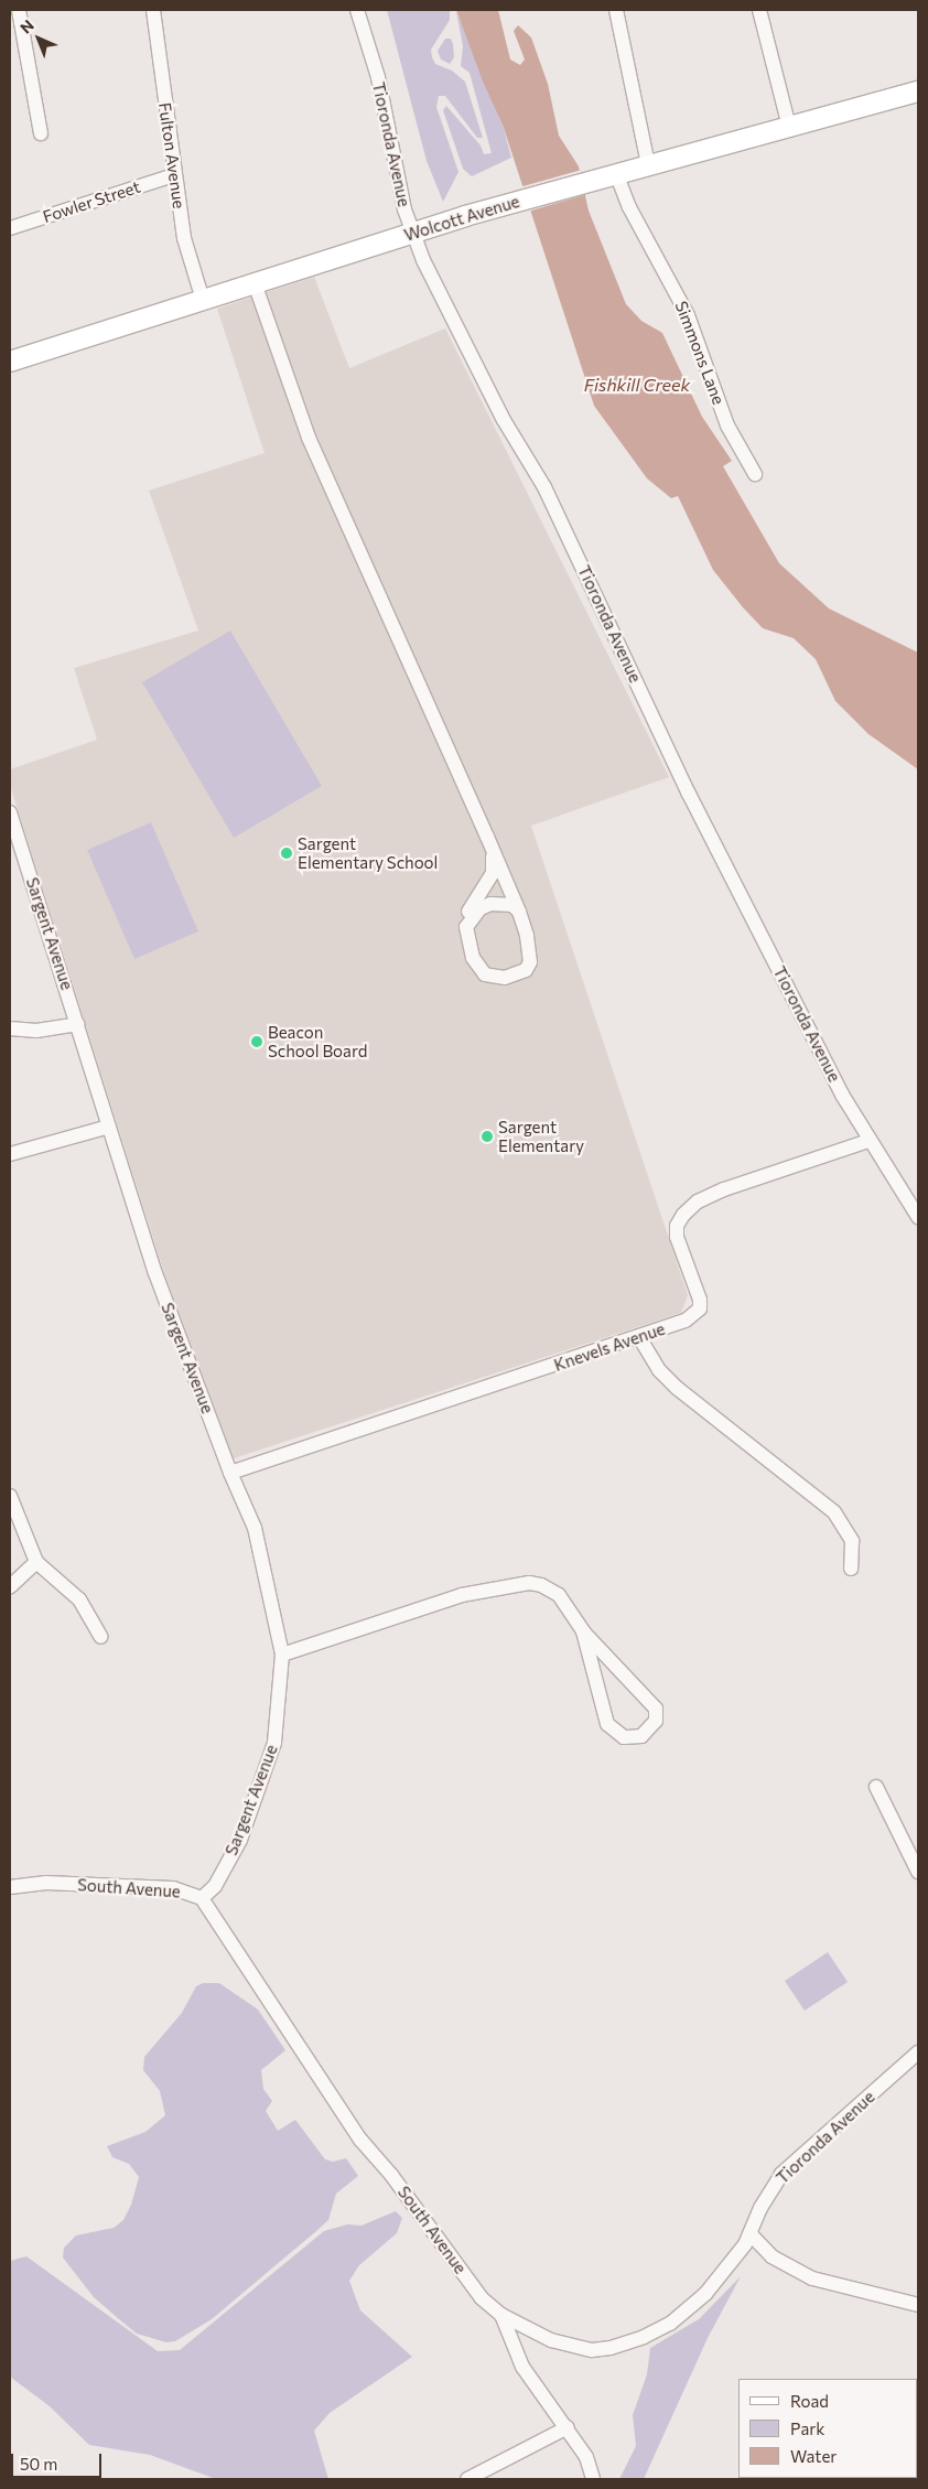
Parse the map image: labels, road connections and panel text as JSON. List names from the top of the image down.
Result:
{
  "streets": {
    "main road": ["Wolcott Avenue"],
    "street": [
      "Tioronda Avenue",
      "Fulton Avenue",
      "Fowler Street",
      "Simmons Lane",
      "Sargent Avenue",
      "Knevels Avenue",
      "South Avenue"
    ]
  },
  "crossings": [
    ["Tioronda Avenue", "Wolcott Avenue"],
    ["Tioronda Avenue", "Knevels Avenue"],
    ["Tioronda Avenue", "South Avenue"],
    ["Fulton Avenue", "Fowler Street"],
    ["Fulton Avenue", "Wolcott Avenue"],
    ["Wolcott Avenue", "Simmons Lane"],
    ["Sargent Avenue", "Knevels Avenue"],
    ["Sargent Avenue", "South Avenue"]
  ],
  "water": ["Fishkill Creek"],
  "places": ["Sargent Elementary School", "Beacon School Board", "Sargent Elementary"],
  "legend": ["Road", "Park", "Water"],
  "scale_bar": "50 m",
  "north": "top left"
}
